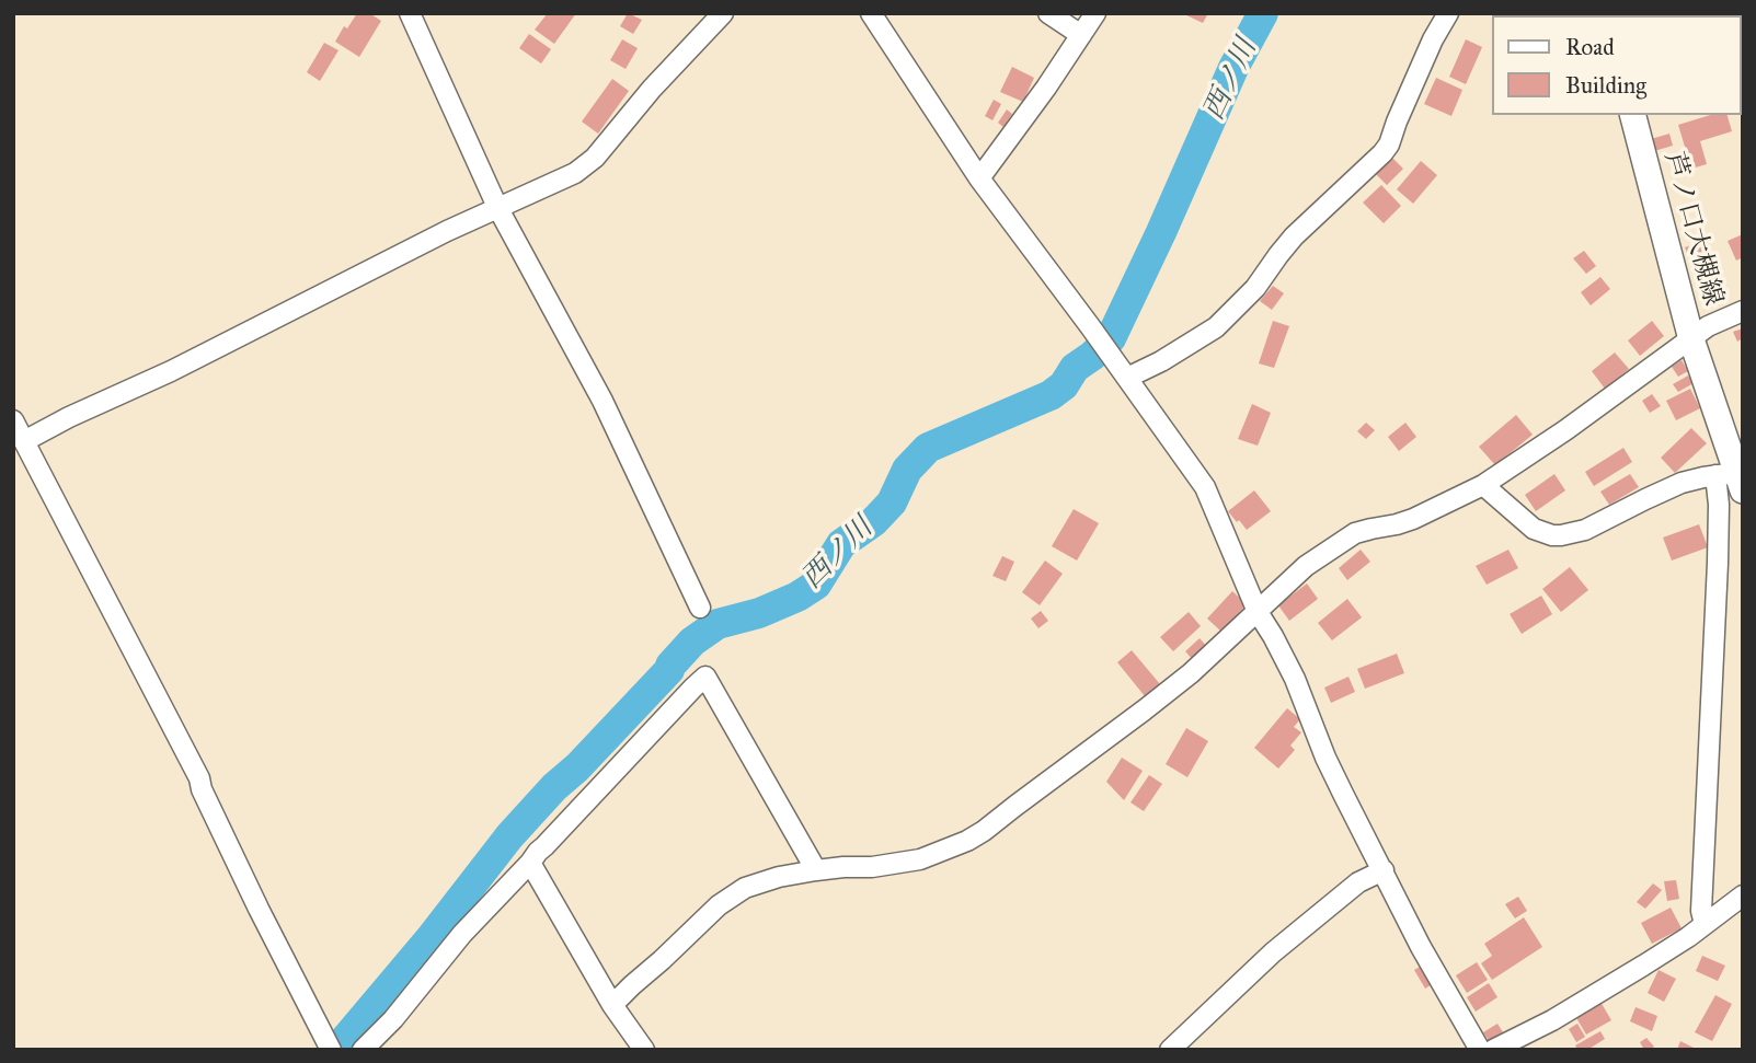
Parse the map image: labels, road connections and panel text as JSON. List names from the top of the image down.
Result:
{
  "streets": {
    "main road": ["芦ノ口大槻線"]
  },
  "water": ["西ノ川"],
  "legend": ["Road", "Building"]
}
